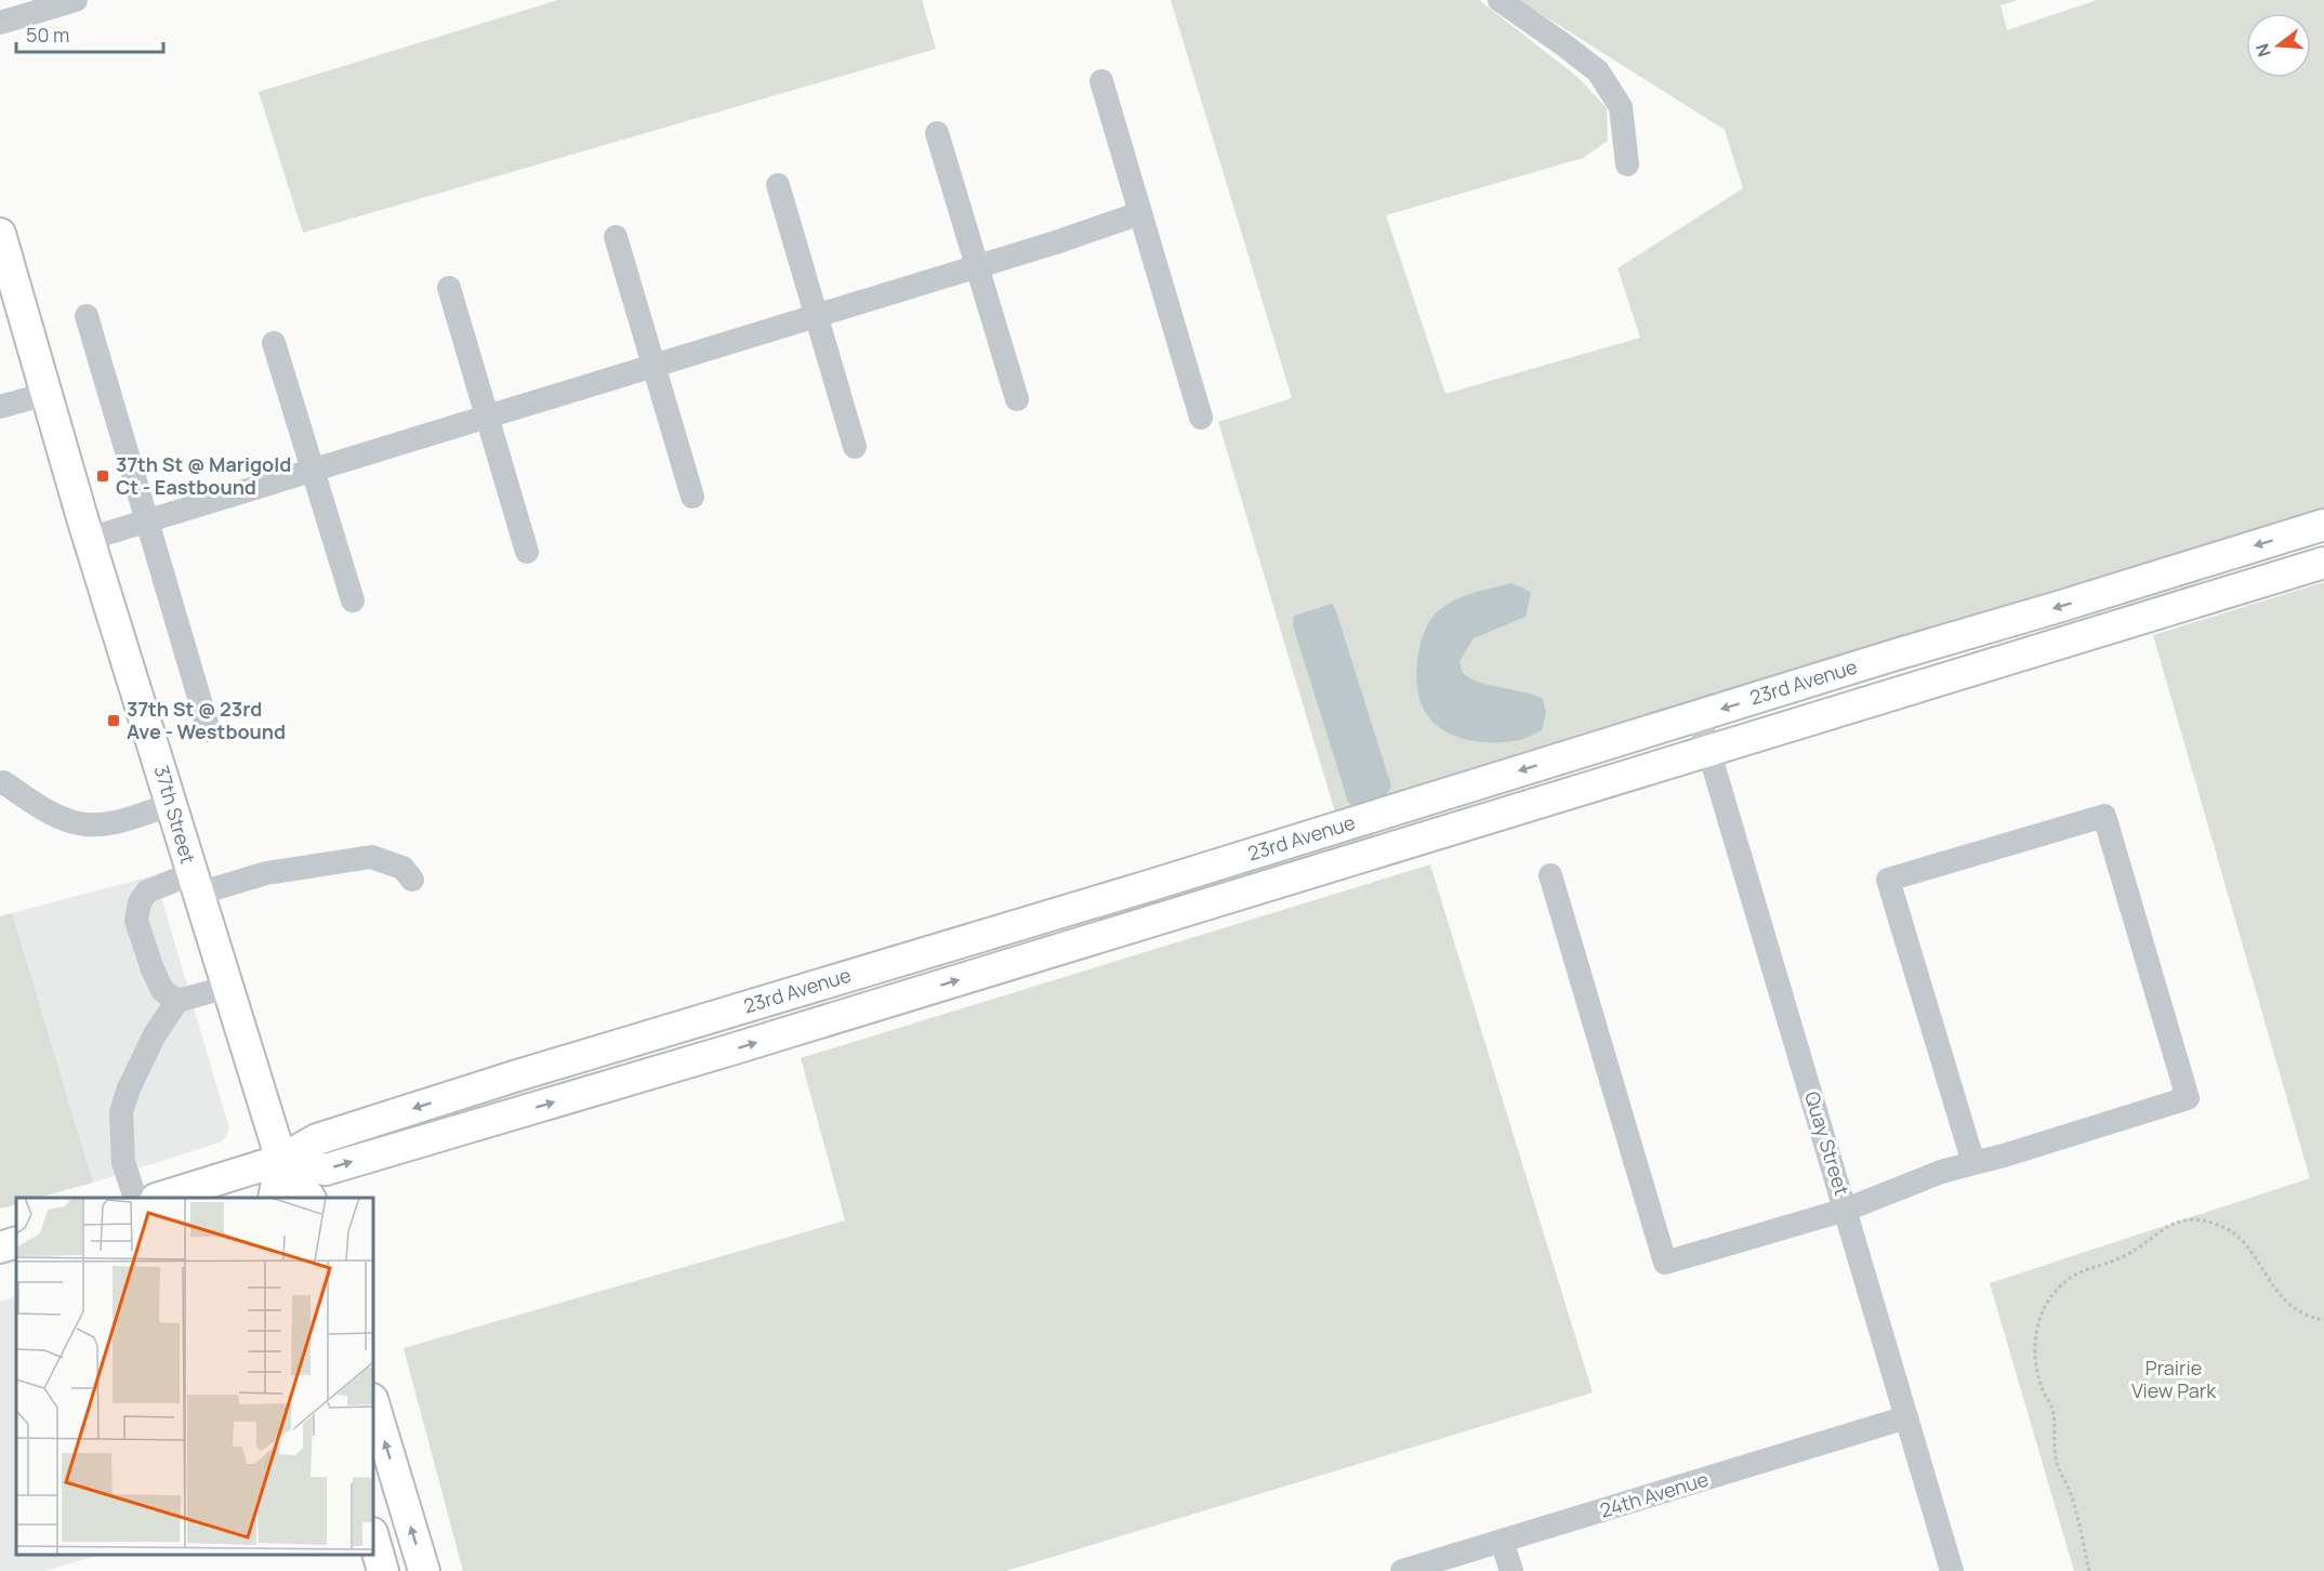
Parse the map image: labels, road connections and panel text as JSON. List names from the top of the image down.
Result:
{
  "streets": {
    "main road": ["23rd Avenue", "37th Street"],
    "street": ["Quay Street", "24th Avenue"]
  },
  "crossings": [
    ["23rd Avenue", "37th Street"],
    ["23rd Avenue", "Quay Street"],
    ["Quay Street", "24th Avenue"]
  ],
  "parks": ["Prairie View Park"],
  "places": {
    "transit": ["37th St @ Marigold Ct - Eastbound", "37th St @ 23rd Ave - Westbound"]
  },
  "scale_bar": "50 m",
  "north": "left"
}
